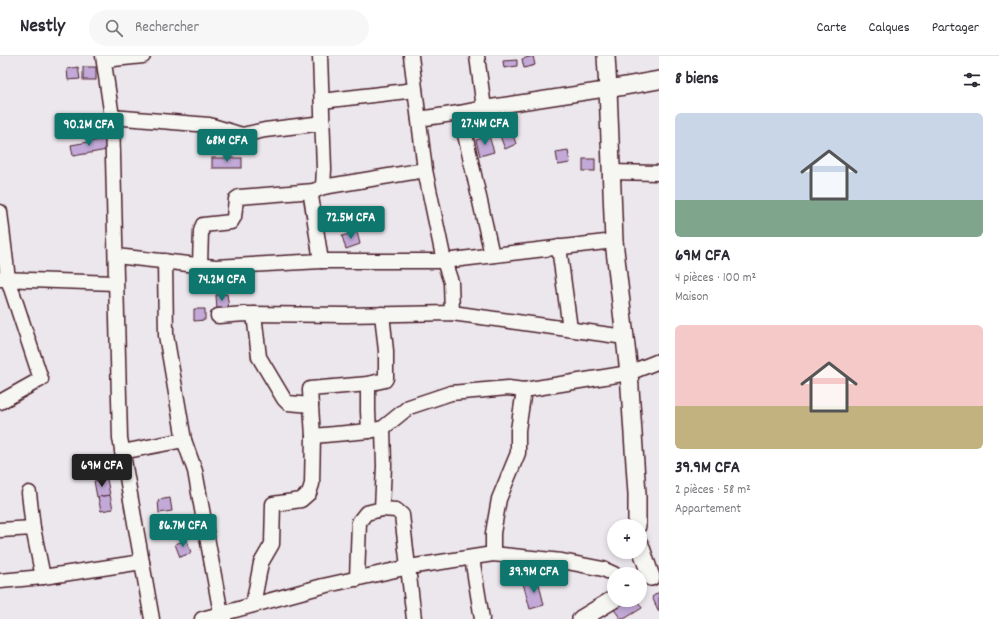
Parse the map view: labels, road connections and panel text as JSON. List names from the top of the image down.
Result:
{
  "page": {
    "header": "Nestly",
    "search": "Rechercher",
    "nav": ["Carte", "Calques", "Partager"],
    "heading": "8 biens",
    "list": [
      {
        "name": "69M CFA",
        "note": "4 pièces · 100 m² · Maison"
      },
      {
        "name": "39.9M CFA",
        "note": "2 pièces · 58 m² · Appartement"
      }
    ],
    "price": [
      "27.4M CFA",
      "90.2M CFA",
      "68M CFA",
      "72.5M CFA",
      "74.2M CFA",
      "69M CFA",
      "86.7M CFA",
      "39.9M CFA"
    ],
    "map_buttons": ["+", "−"]
  }
}
